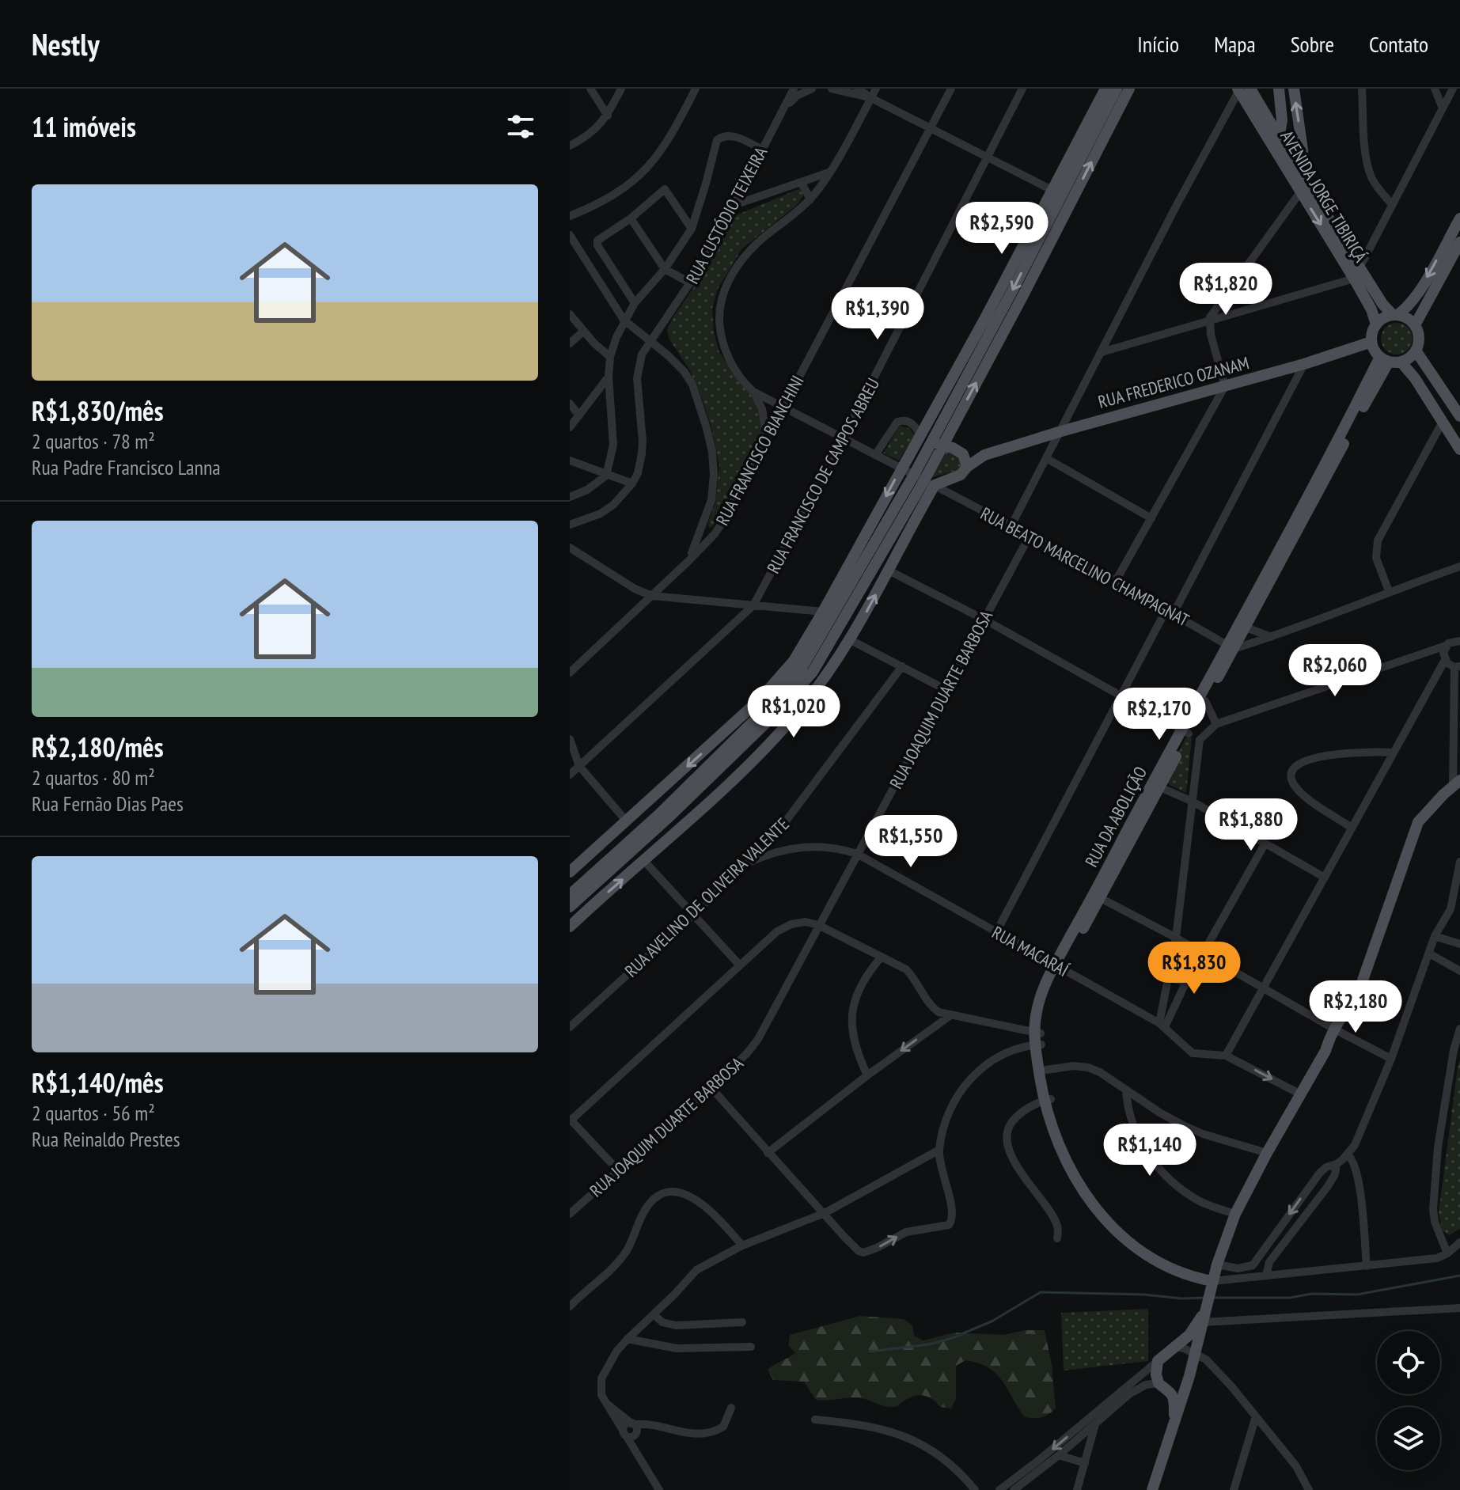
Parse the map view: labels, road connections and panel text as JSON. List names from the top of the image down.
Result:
{
  "streets": {
    "main road": ["AVENIDA JORGE TIBIRIÇÁ", "RUA FREDERICO OZANAM", "RUA DA ABOLIÇÃO"],
    "street": [
      "RUA CUSTÓDIO TEIXEIRA",
      "RUA FRANCISCO BIANCHINI",
      "RUA FRANCISCO DE CAMPOS ABREU",
      "RUA BEATO MARCELINO CHAMPAGNAT",
      "RUA JOAQUIM DUARTE BARBOSA",
      "RUA AVELINO DE OLIVEIRA VALENTE",
      "RUA MACARAÍ"
    ]
  },
  "crossings": [
    ["AVENIDA JORGE TIBIRIÇÁ", "RUA FREDERICO OZANAM"],
    ["AVENIDA JORGE TIBIRIÇÁ", "RUA DA ABOLIÇÃO"],
    ["RUA FREDERICO OZANAM", "RUA BEATO MARCELINO CHAMPAGNAT"],
    ["RUA FREDERICO OZANAM", "RUA DA ABOLIÇÃO"],
    ["RUA FRANCISCO BIANCHINI", "RUA BEATO MARCELINO CHAMPAGNAT"],
    ["RUA FRANCISCO DE CAMPOS ABREU", "RUA BEATO MARCELINO CHAMPAGNAT"],
    ["RUA BEATO MARCELINO CHAMPAGNAT", "RUA JOAQUIM DUARTE BARBOSA"],
    ["RUA BEATO MARCELINO CHAMPAGNAT", "RUA DA ABOLIÇÃO"],
    ["RUA JOAQUIM DUARTE BARBOSA", "RUA MACARAÍ"],
    ["RUA DA ABOLIÇÃO", "RUA MACARAÍ"],
    ["RUA AVELINO DE OLIVEIRA VALENTE", "RUA MACARAÍ"]
  ],
  "page": {
    "header": "Nestly",
    "nav": [
      "Início",
      "Mapa",
      "Sobre",
      "Contato"
    ],
    "heading": "11 imóveis",
    "list": [
      {
        "name": "R$1,830/mês",
        "note": "2 quartos · 78 m² · Rua Padre Francisco Lanna"
      },
      {
        "name": "R$2,180/mês",
        "note": "2 quartos · 80 m² · Rua Fernão Dias Paes"
      },
      {
        "name": "R$1,140/mês",
        "note": "2 quartos · 56 m² · Rua Reinaldo Prestes"
      }
    ],
    "price": [
      "R$2,590",
      "R$1,820",
      "R$1,390",
      "R$2,060",
      "R$1,020",
      "R$2,170",
      "R$1,880",
      "R$1,550",
      "R$1,830",
      "R$2,180",
      "R$1,140"
    ]
  }
}
